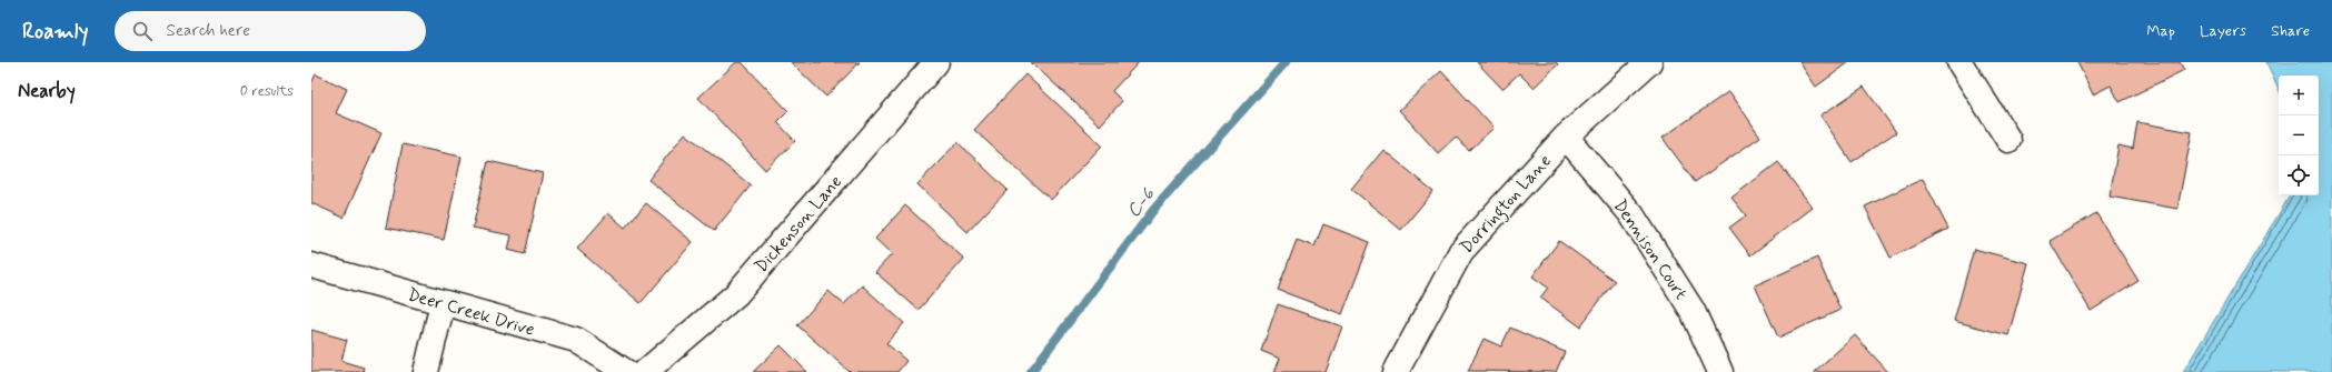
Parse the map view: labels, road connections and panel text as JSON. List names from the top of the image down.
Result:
{
  "streets": {
    "street": [
      "Dorrington Lane",
      "Dickenson Lane",
      "Dennison Court",
      "Deer Creek Drive"
    ]
  },
  "crossings": [
    ["Dorrington Lane", "Dennison Court"]
  ],
  "water": ["C-6"],
  "page": {
    "header": "Roamly",
    "search": "Search here",
    "nav": ["Map", "Layers", "Share"],
    "heading": ["Nearby", "0 results"],
    "map_buttons": ["+", "−"]
  }
}
